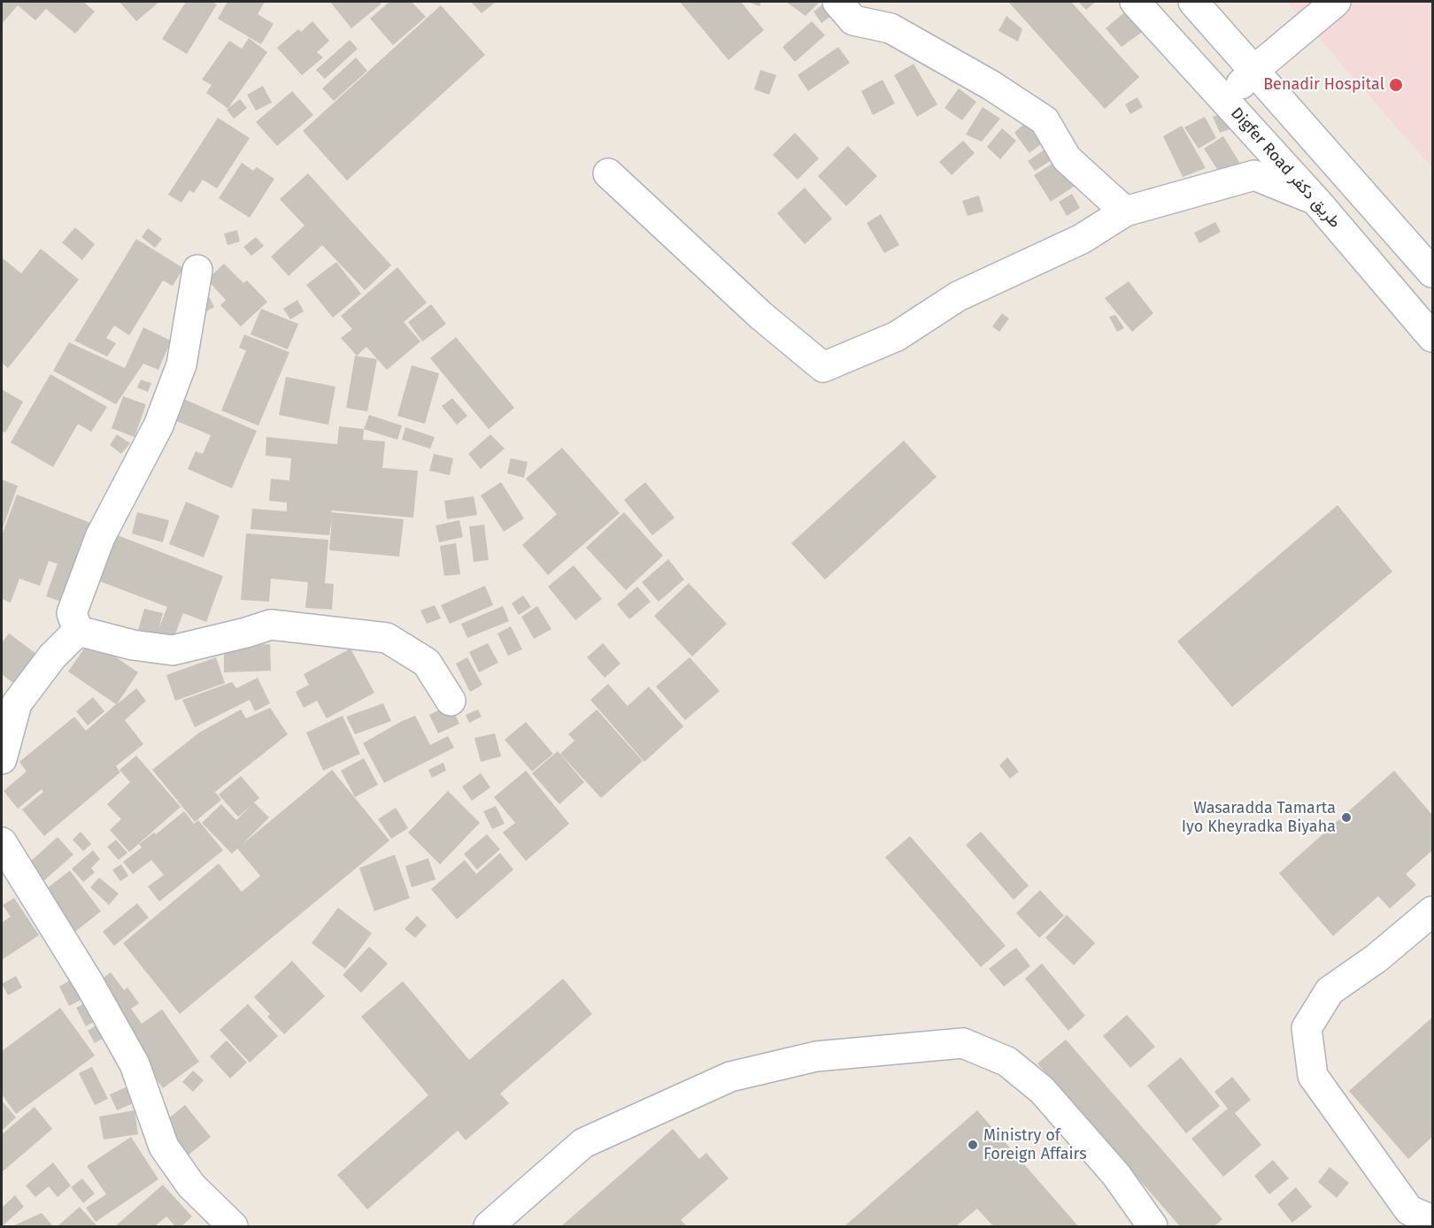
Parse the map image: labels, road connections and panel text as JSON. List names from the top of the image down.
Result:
{
  "streets": {
    "street": ["Digfer Road طريق دكفر"]
  },
  "places": ["Benadir Hospital", "Wasaradda Tamarta Iyo Kheyradka Biyaha", "Ministry of Foreign Affairs"]
}
